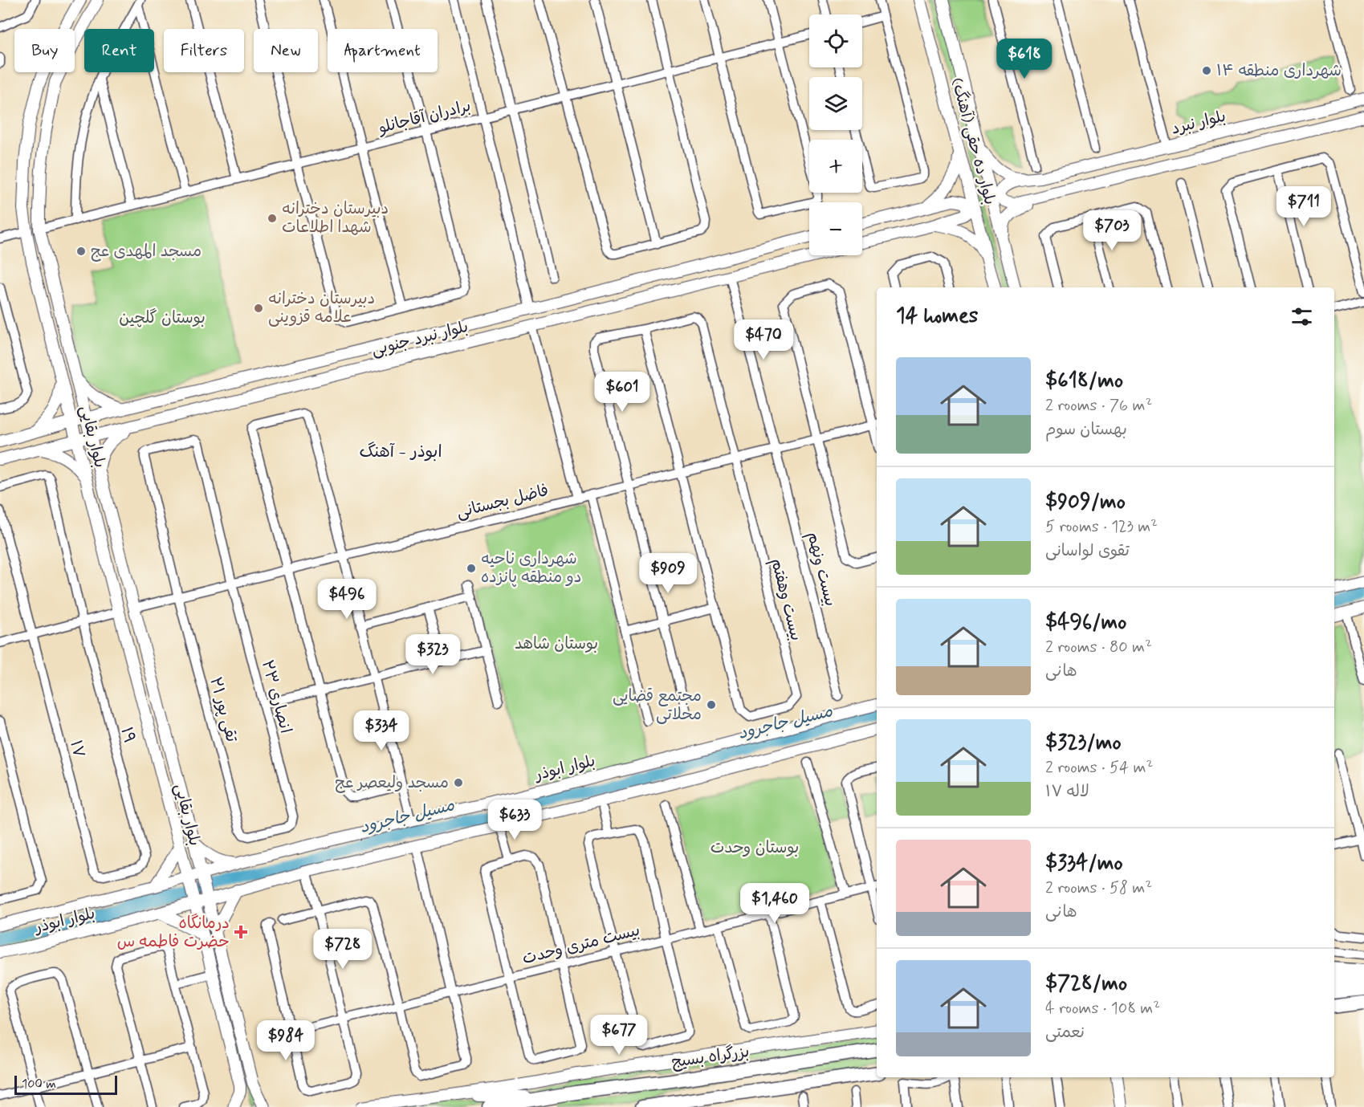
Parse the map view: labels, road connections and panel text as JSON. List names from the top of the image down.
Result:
{
  "streets": {
    "highway": ["بزرگراه بسیج"],
    "main road": [
      "بلوار نبرد",
      "بلوار ده حقی (آهنگ)",
      "بلوار نبرد جنوبی",
      "بلوار بقایی",
      "بلوار ابوذر"
    ],
    "street": [
      "برادران آقاجانلو",
      "فاضل بجستانی",
      "بیست ونهم",
      "بیست وهفتم",
      "انصاری ۲۳",
      "تقی پور ۲۱",
      "۱۹",
      "۱۷",
      "بیست متری وحدت"
    ]
  },
  "crossings": [
    ["برادران آقاجانلو", "بلوار بقایی"],
    ["بلوار نبرد جنوبی", "بلوار بقایی"],
    ["بلوار نبرد جنوبی", "بیست ونهم"],
    ["بلوار بقایی", "فاضل بجستانی"],
    ["بلوار بقایی", "بلوار ابوذر"],
    ["فاضل بجستانی", "بیست ونهم"],
    ["فاضل بجستانی", "بیست وهفتم"],
    ["فاضل بجستانی", "انصاری ۲۳"],
    ["فاضل بجستانی", "تقی پور ۲۱"],
    ["انصاری ۲۳", "تقی پور ۲۱"],
    ["۱۹", "۱۷"]
  ],
  "districts": ["ابوذر - آهنگ"],
  "water": ["مسیل جاجرود"],
  "parks": ["بوستان گلچین", "بوستان شاهد", "بوستان وحدت"],
  "places": {
    "other": [
      "شهرداری منطقه ۱۴",
      "دبیرستان دخترانه شهدا اطلاعات",
      "مسجد المهدی عج",
      "دبیرستان دخترانه علامه قزوینی",
      "شهرداری ناحیه دو منطقه پانزده",
      "مجتمع قضایی محلاتی",
      "مسجد ولیعصر عج"
    ],
    "health": ["درمانگاه حضرت فاطمه س"]
  },
  "scale_bar": "100 m",
  "page": {
    "map_buttons": ["+", "−"],
    "chip": [
      "Buy",
      "Rent",
      "Filters",
      "New",
      "Apartment"
    ],
    "price": [
      "$618",
      "$711",
      "$703",
      "$470",
      "$601",
      "$909",
      "$496",
      "$323",
      "$334",
      "$633",
      "$1,460",
      "$728",
      "$677",
      "$984"
    ],
    "heading": "14 homes",
    "list": [
      {
        "name": "$618/mo",
        "note": "2 rooms · 76 m² · بهستان سوم"
      },
      {
        "name": "$909/mo",
        "note": "5 rooms · 123 m² · تقوی لواسانی"
      },
      {
        "name": "$496/mo",
        "note": "2 rooms · 80 m² · هانی"
      },
      {
        "name": "$323/mo",
        "note": "2 rooms · 54 m² · لاله ۱۷"
      },
      {
        "name": "$334/mo",
        "note": "2 rooms · 58 m² · هانی"
      },
      {
        "name": "$728/mo",
        "note": "4 rooms · 108 m² · نعمتی"
      }
    ],
    "scale": "100 m"
  }
}
